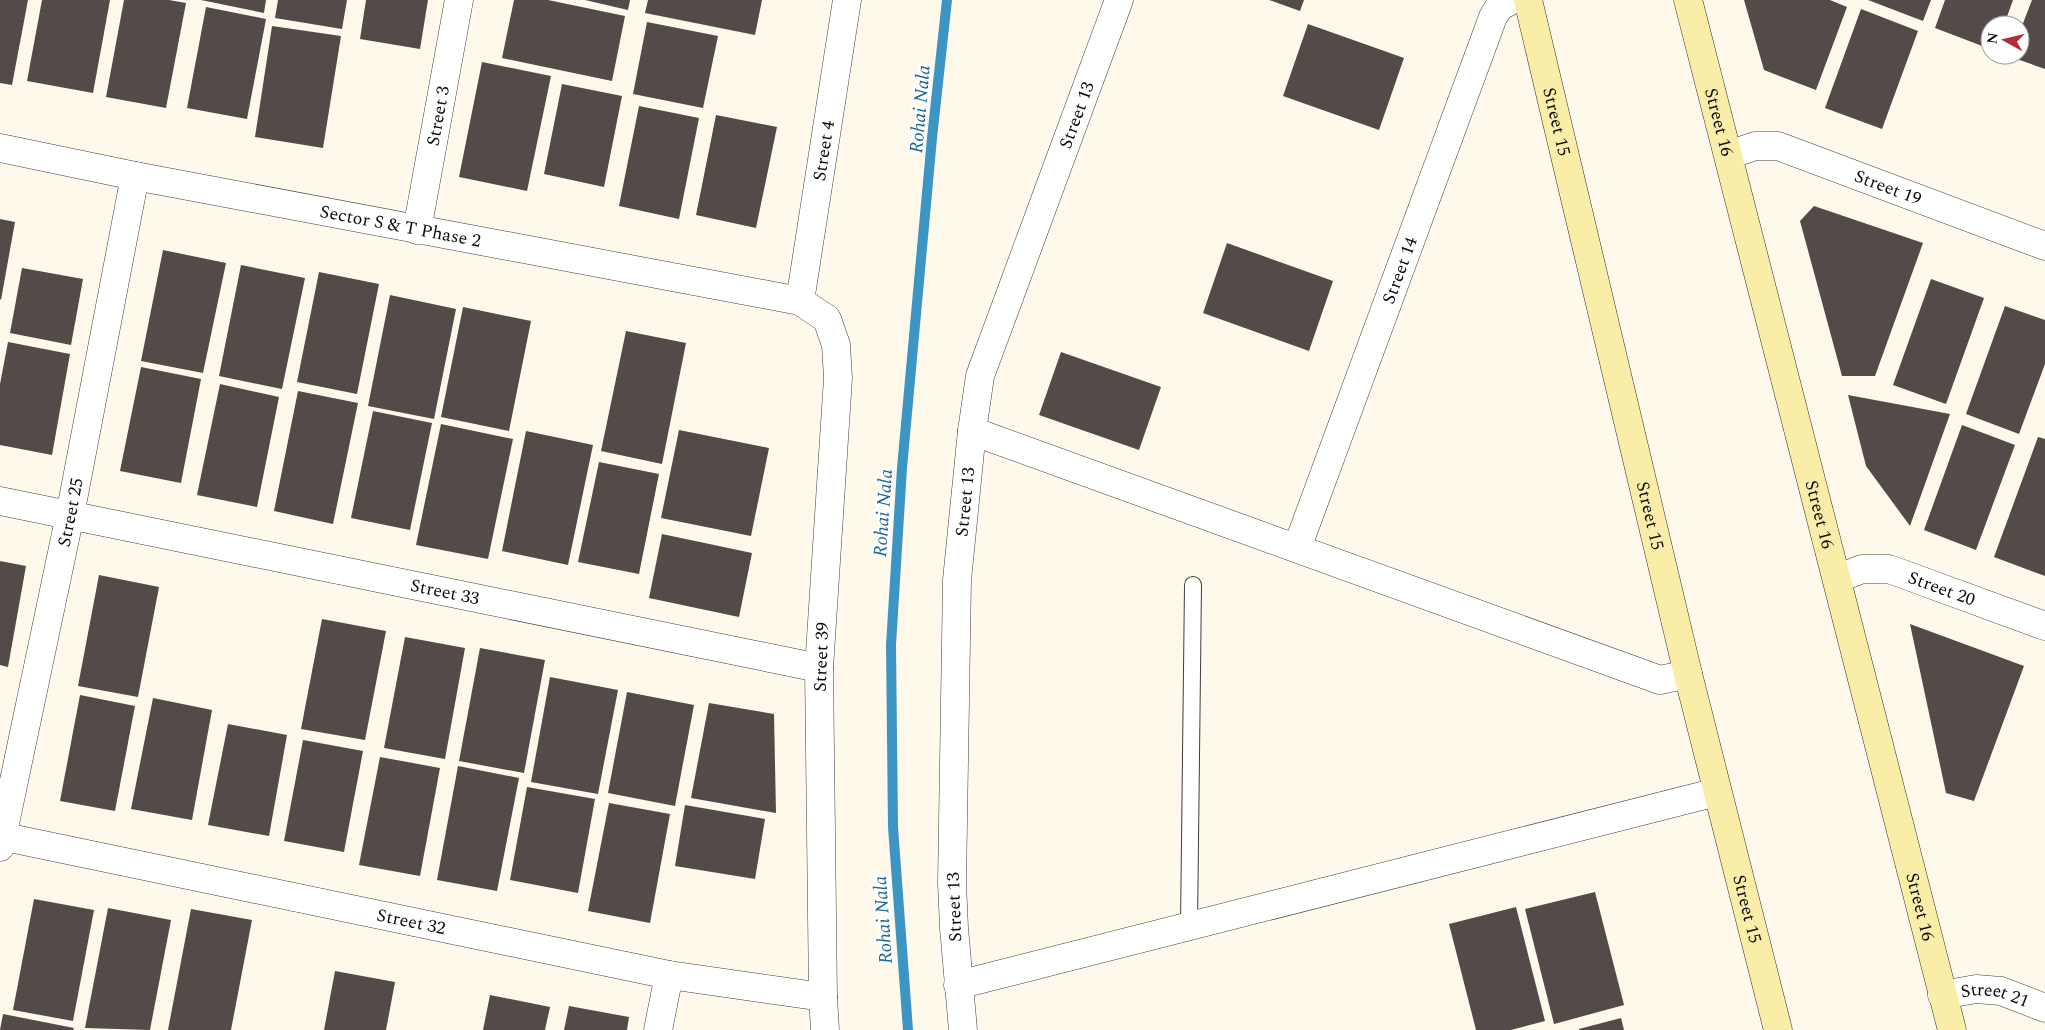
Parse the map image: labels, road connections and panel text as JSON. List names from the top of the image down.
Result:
{
  "streets": {
    "street": [
      "Street 3",
      "Street 13",
      "Street 15",
      "Street 16",
      "Street 4",
      "Street 19",
      "Sector S & T Phase 2",
      "Street 14",
      "Street 25",
      "Street 20",
      "Street 33",
      "Street 39",
      "Street 32",
      "Street 21"
    ]
  },
  "crossings": [
    ["Street 3", "Sector S & T Phase 2"],
    ["Street 16", "Street 19"],
    ["Street 16", "Street 20"],
    ["Street 16", "Street 21"],
    ["Street 4", "Sector S & T Phase 2"],
    ["Street 4", "Street 39"],
    ["Sector S & T Phase 2", "Street 25"],
    ["Sector S & T Phase 2", "Street 39"],
    ["Street 25", "Street 33"],
    ["Street 25", "Street 32"],
    ["Street 33", "Street 39"],
    ["Street 39", "Street 32"]
  ],
  "water": ["Rohai Nala"],
  "north": "left"
}
